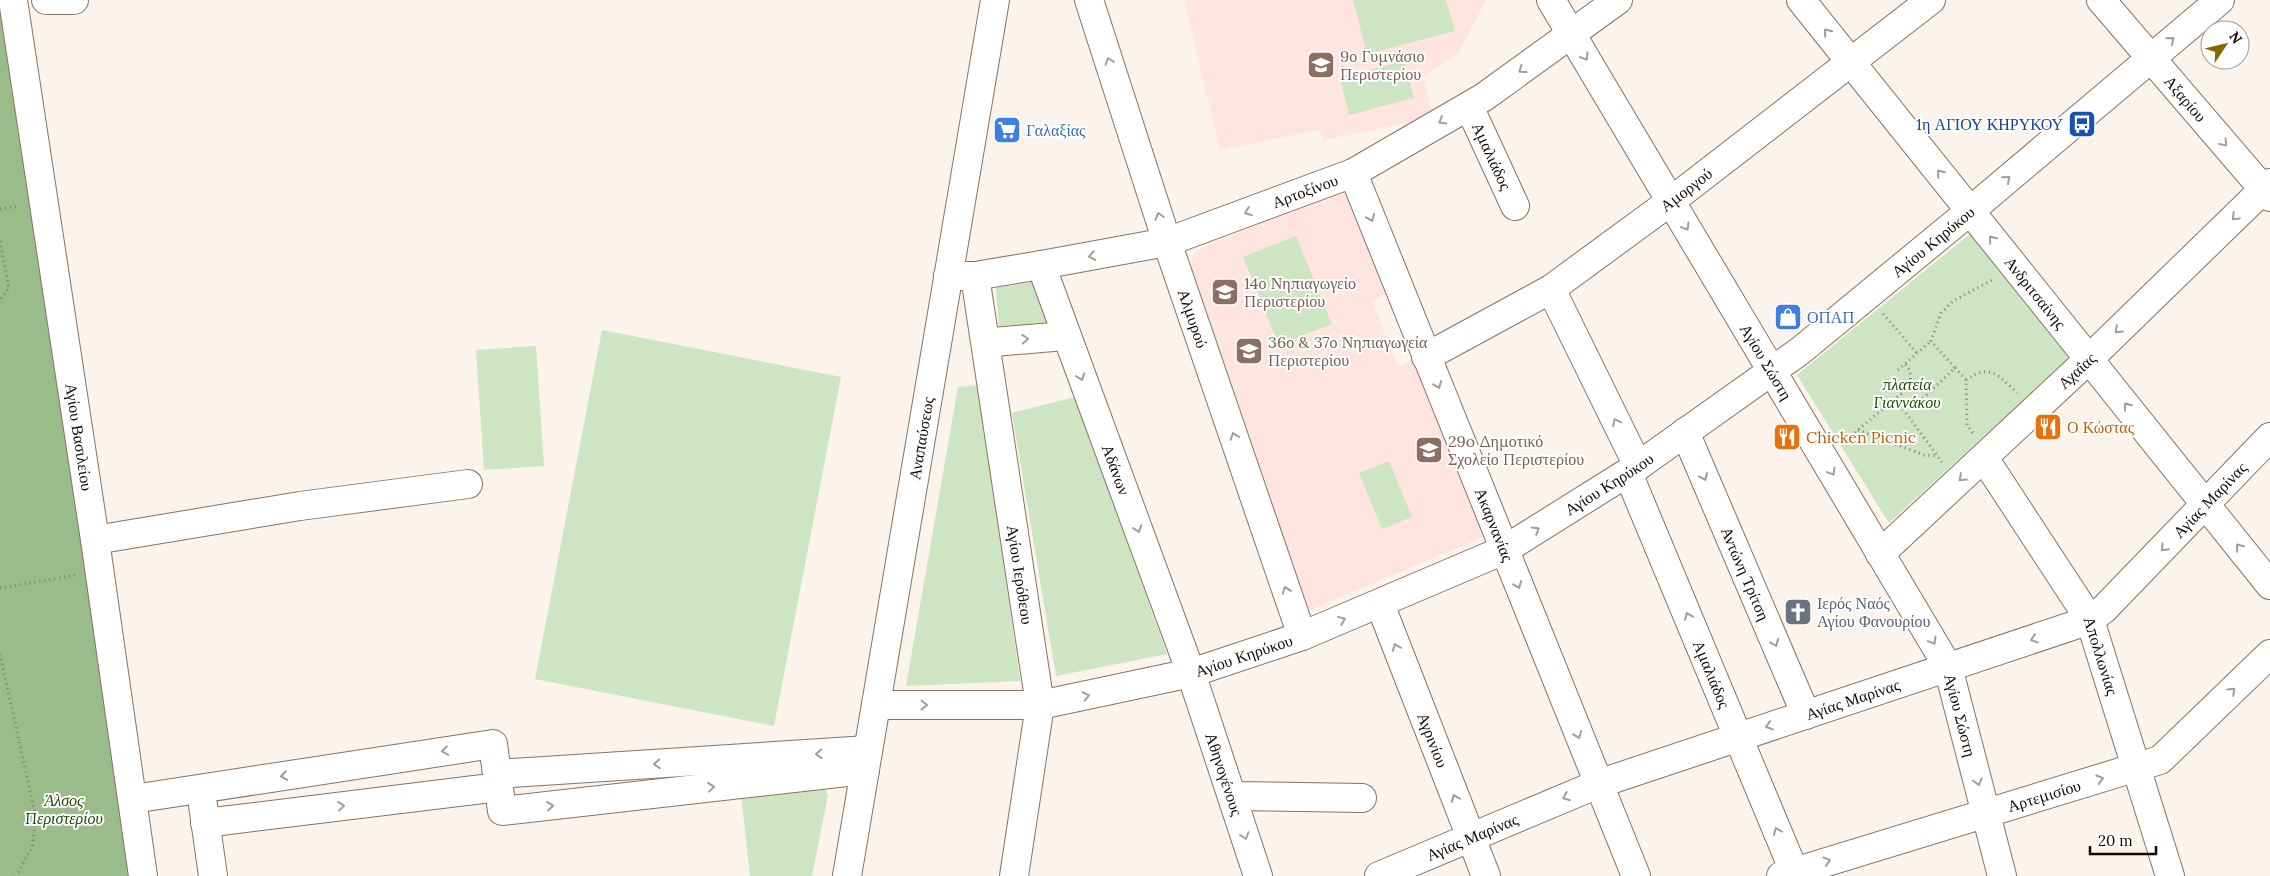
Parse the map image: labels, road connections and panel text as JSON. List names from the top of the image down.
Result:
{
  "streets": {
    "street": [
      "Αξαρίου",
      "Αμαλιάδος",
      "Αμοργού",
      "Αρτοξίνου",
      "Αγίου Κηρύκου",
      "Ανδριτσαίνης",
      "Αλμυρού",
      "Αγίου Σώστη",
      "Αχαΐας",
      "Αγίου Βασιλείου",
      "Αναπαύσεως",
      "Αδάνων",
      "Αγίας Μαρίνας",
      "Ακαρνανίας",
      "Αντώνη Τρίτση",
      "Αγίου Ιερόθεου",
      "Απολλωνίας",
      "Αγρινίου",
      "Αθηνογένους",
      "Αρτεμισίου"
    ]
  },
  "crossings": [
    ["Αξαρίου", "Αγίου Κηρύκου"],
    ["Αξαρίου", "Αχαΐας"],
    ["Αμαλιάδος", "Αμοργού"],
    ["Αμαλιάδος", "Αρτοξίνου"],
    ["Αμαλιάδος", "Αγίου Κηρύκου"],
    ["Αμαλιάδος", "Αγίας Μαρίνας"],
    ["Αμαλιάδος", "Αρτεμισίου"],
    ["Αμοργού", "Ανδριτσαίνης"],
    ["Αμοργού", "Αγίου Σώστη"],
    ["Αμοργού", "Ακαρνανίας"],
    ["Αρτοξίνου", "Αλμυρού"],
    ["Αρτοξίνου", "Αγίου Σώστη"],
    ["Αρτοξίνου", "Αναπαύσεως"],
    ["Αρτοξίνου", "Αδάνων"],
    ["Αρτοξίνου", "Ακαρνανίας"],
    ["Αρτοξίνου", "Αγίου Ιερόθεου"],
    ["Αγίου Κηρύκου", "Ανδριτσαίνης"],
    ["Αγίου Κηρύκου", "Αλμυρού"],
    ["Αγίου Κηρύκου", "Αγίου Σώστη"],
    ["Αγίου Κηρύκου", "Αναπαύσεως"],
    ["Αγίου Κηρύκου", "Αδάνων"],
    ["Αγίου Κηρύκου", "Ακαρνανίας"],
    ["Αγίου Κηρύκου", "Αντώνη Τρίτση"],
    ["Αγίου Κηρύκου", "Αγίου Ιερόθεου"],
    ["Αγίου Κηρύκου", "Αγρινίου"],
    ["Αγίου Κηρύκου", "Αθηνογένους"],
    ["Ανδριτσαίνης", "Αχαΐας"],
    ["Ανδριτσαίνης", "Αγίας Μαρίνας"],
    ["Αγίου Σώστη", "Αχαΐας"],
    ["Αγίου Σώστη", "Αγίας Μαρίνας"],
    ["Αγίου Σώστη", "Αρτεμισίου"],
    ["Αχαΐας", "Απολλωνίας"],
    ["Αδάνων", "Αθηνογένους"],
    ["Αγίας Μαρίνας", "Ακαρνανίας"],
    ["Αγίας Μαρίνας", "Αντώνη Τρίτση"],
    ["Αγίας Μαρίνας", "Απολλωνίας"],
    ["Αγίας Μαρίνας", "Αγρινίου"],
    ["Απολλωνίας", "Αρτεμισίου"]
  ],
  "one_way": [
    "Αξαρίου",
    "Αμαλιάδος",
    "Αρτοξίνου",
    "Αγίου Κηρύκου",
    "Ανδριτσαίνης",
    "Αλμυρού",
    "Αγίου Σώστη",
    "Αχαΐας",
    "Αδάνων",
    "Αγίας Μαρίνας",
    "Ακαρνανίας",
    "Αντώνη Τρίτση",
    "Αγρινίου",
    "Αθηνογένους",
    "Αρτεμισίου"
  ],
  "parks": ["πλατεία Γιαννάκου", "Άλσος Περιστερίου"],
  "places": {
    "school or university": [
      "9ο Γυμνάσιο Περιστερίου",
      "14ο Νηπιαγωγείο Περιστερίου",
      "36ο & 37ο Νηπιαγωγεία Περιστερίου",
      "29o Δημοτικό Σχολείο Περιστερίου"
    ],
    "bus stop": ["1η ΑΓΙΟΥ ΚΗΡΥΚΟΥ"],
    "supermarket": ["Γαλαξίας"],
    "shop": ["ΟΠΑΠ"],
    "restaurant": ["Ο Κώστας", "Chicken Picnic"],
    "church": ["Ιερός Ναός Αγίου Φανουρίου"]
  },
  "scale_bar": "20 m",
  "north": "top right"
}
